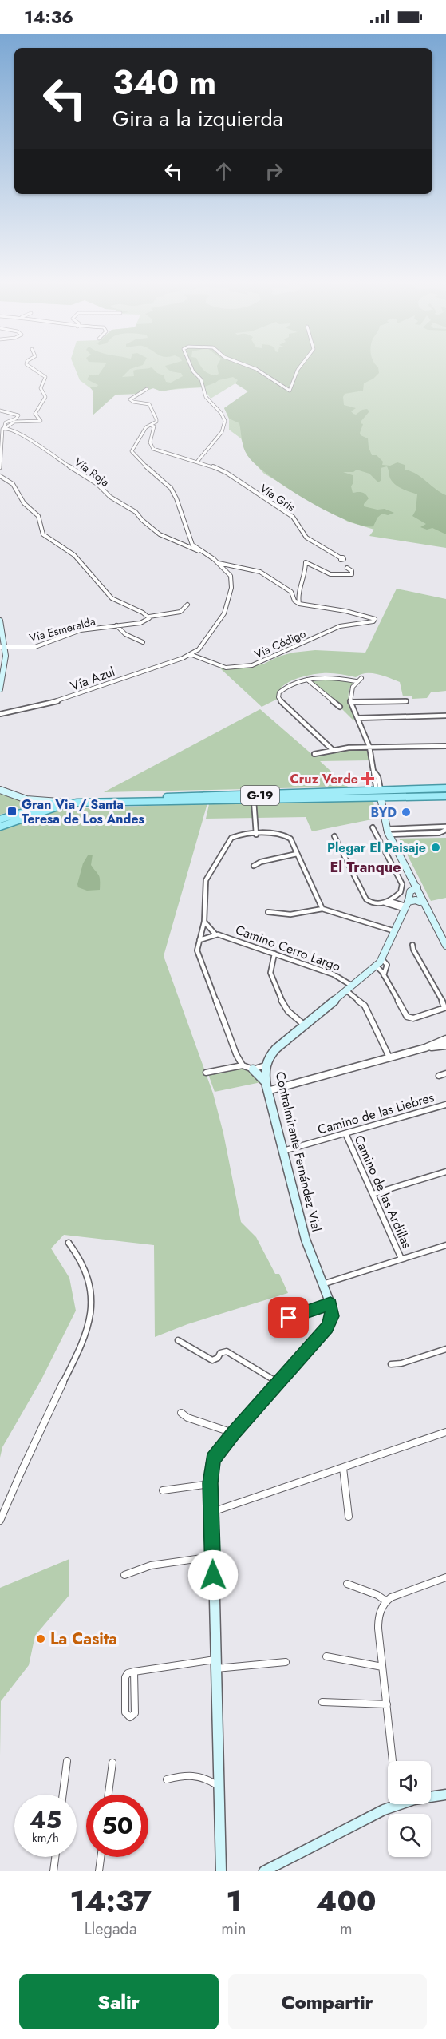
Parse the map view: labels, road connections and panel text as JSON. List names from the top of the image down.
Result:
{
  "streets": {
    "main road": ["G-19", "Contralmirante Fernández Vial"],
    "street": [
      "Vía Roja",
      "Vía Gris",
      "Vía Esmeralda",
      "Vía Código",
      "Vía Azul",
      "Camino Cerro Largo",
      "Camino de las Liebres",
      "Camino de las Ardillas"
    ]
  },
  "crossings": [
    ["Vía Código", "Vía Azul"],
    ["Camino Cerro Largo", "Contralmirante Fernández Vial"],
    ["Camino de las Liebres", "Contralmirante Fernández Vial"],
    ["Camino de las Liebres", "Camino de las Ardillas"]
  ],
  "districts": ["El Tranque"],
  "places": {
    "health": ["Cruz Verde"],
    "transit": ["Gran Via / Santa Teresa de Los Andes"],
    "other": ["BYD", "Plegar El Paisaje", "La Casita"]
  },
  "page": {
    "status": "14:36",
    "turn": ["340 m", "Gira a la izquierda"],
    "speed": "45 km/h",
    "limit": "50",
    "eta": [
      "14:37",
      "Llegada",
      "1",
      "min",
      "400",
      "m"
    ],
    "buttons": ["Salir", "Compartir"]
  }
}
